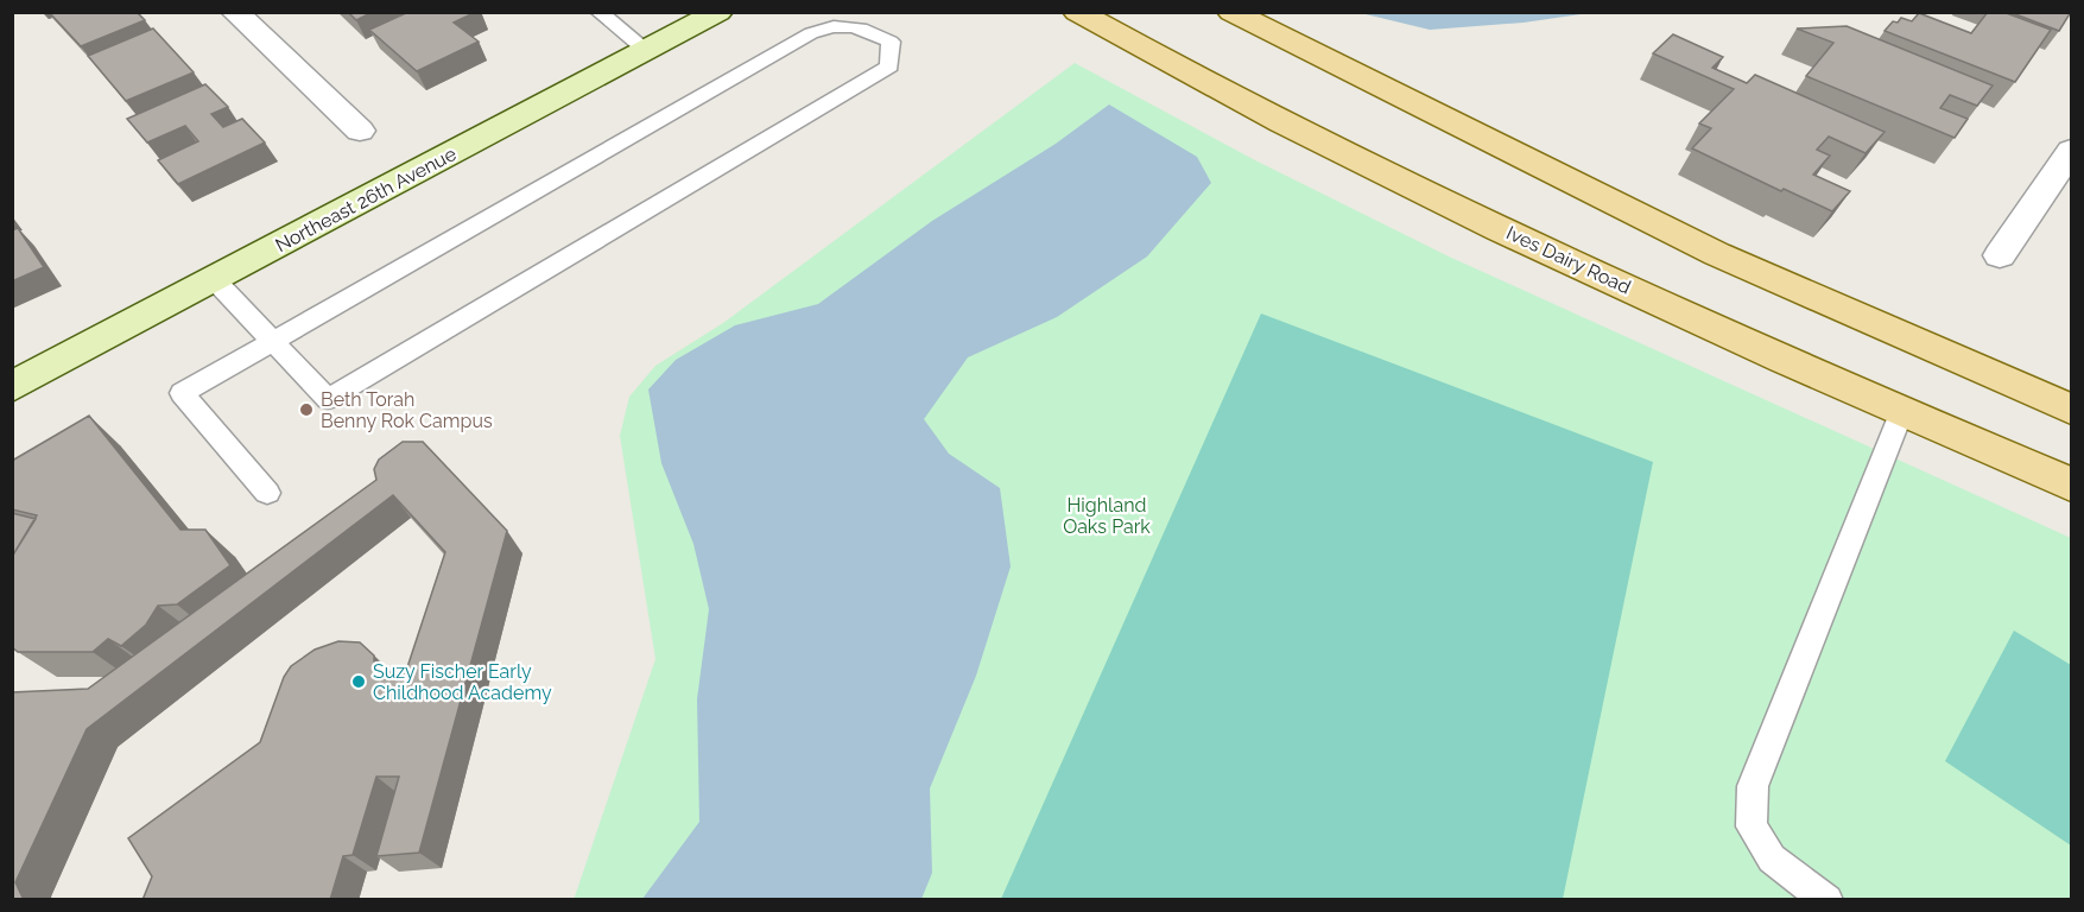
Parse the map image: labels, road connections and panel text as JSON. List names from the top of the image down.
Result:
{
  "streets": {
    "main road": ["Ives Dairy Road"],
    "street": ["Northeast 26th Avenue"]
  },
  "parks": ["Highland Oaks Park"],
  "places": ["Beth Torah Benny Rok Campus", "Suzy Fischer Early Childhood Academy"]
}
